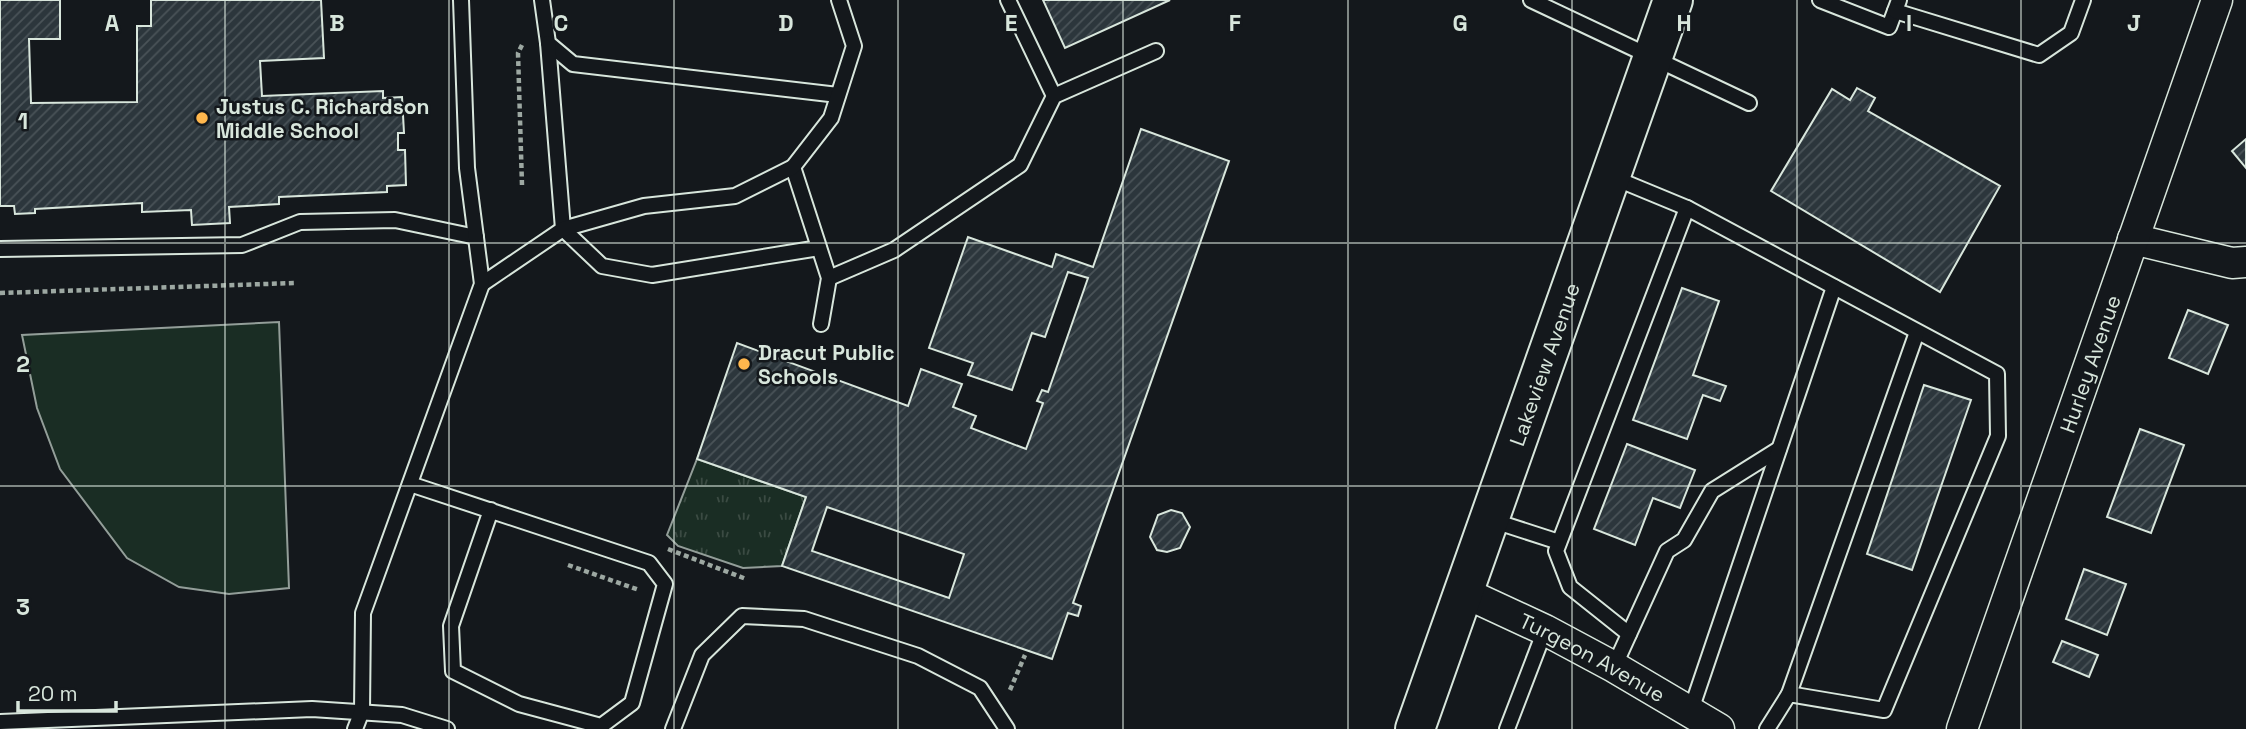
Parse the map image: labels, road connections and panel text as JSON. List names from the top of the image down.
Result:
{
  "streets": {
    "main road": ["Lakeview Avenue"],
    "street": ["Hurley Avenue", "Turgeon Avenue"]
  },
  "crossings": [
    ["Lakeview Avenue", "Turgeon Avenue"]
  ],
  "places": ["Justus C. Richardson Middle School", "Dracut Public Schools"],
  "scale_bar": "20 m",
  "grid": {
    "columns": [
      "A",
      "B",
      "C",
      "D",
      "E",
      "F",
      "G",
      "H",
      "I",
      "J"
    ],
    "rows": ["1", "2", "3"]
  }
}
